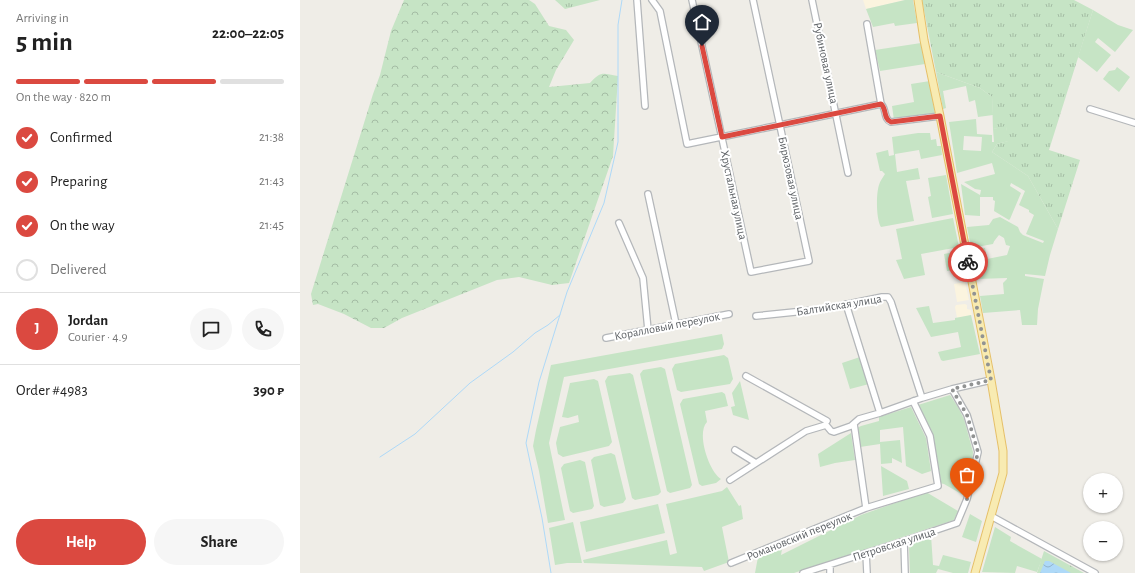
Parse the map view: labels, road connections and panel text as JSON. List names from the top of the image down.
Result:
{
  "streets": {
    "street": [
      "Рубиновая улица",
      "Бирюзовая улица",
      "Хрустальная улица",
      "Балтийская улица",
      "Коралловый переулок",
      "Романовский переулок",
      "Петровская улица"
    ]
  },
  "crossings": [
    ["Бирюзовая улица", "Хрустальная улица"]
  ],
  "page": {
    "heading": ["5 min", "Arriving in", "22:00–22:05"],
    "panel": [
      "Jordan",
      "Courier · 4.9",
      "Order #4983",
      "390 ₽"
    ],
    "bar": "On the way · 820 m",
    "list": [
      ["Confirmed", "21:38"],
      ["Preparing", "21:43"],
      ["On the way", "21:45"],
      "Delivered"
    ],
    "round": "J",
    "map_buttons": ["+", "−"],
    "buttons": ["Help", "Share"]
  }
}
